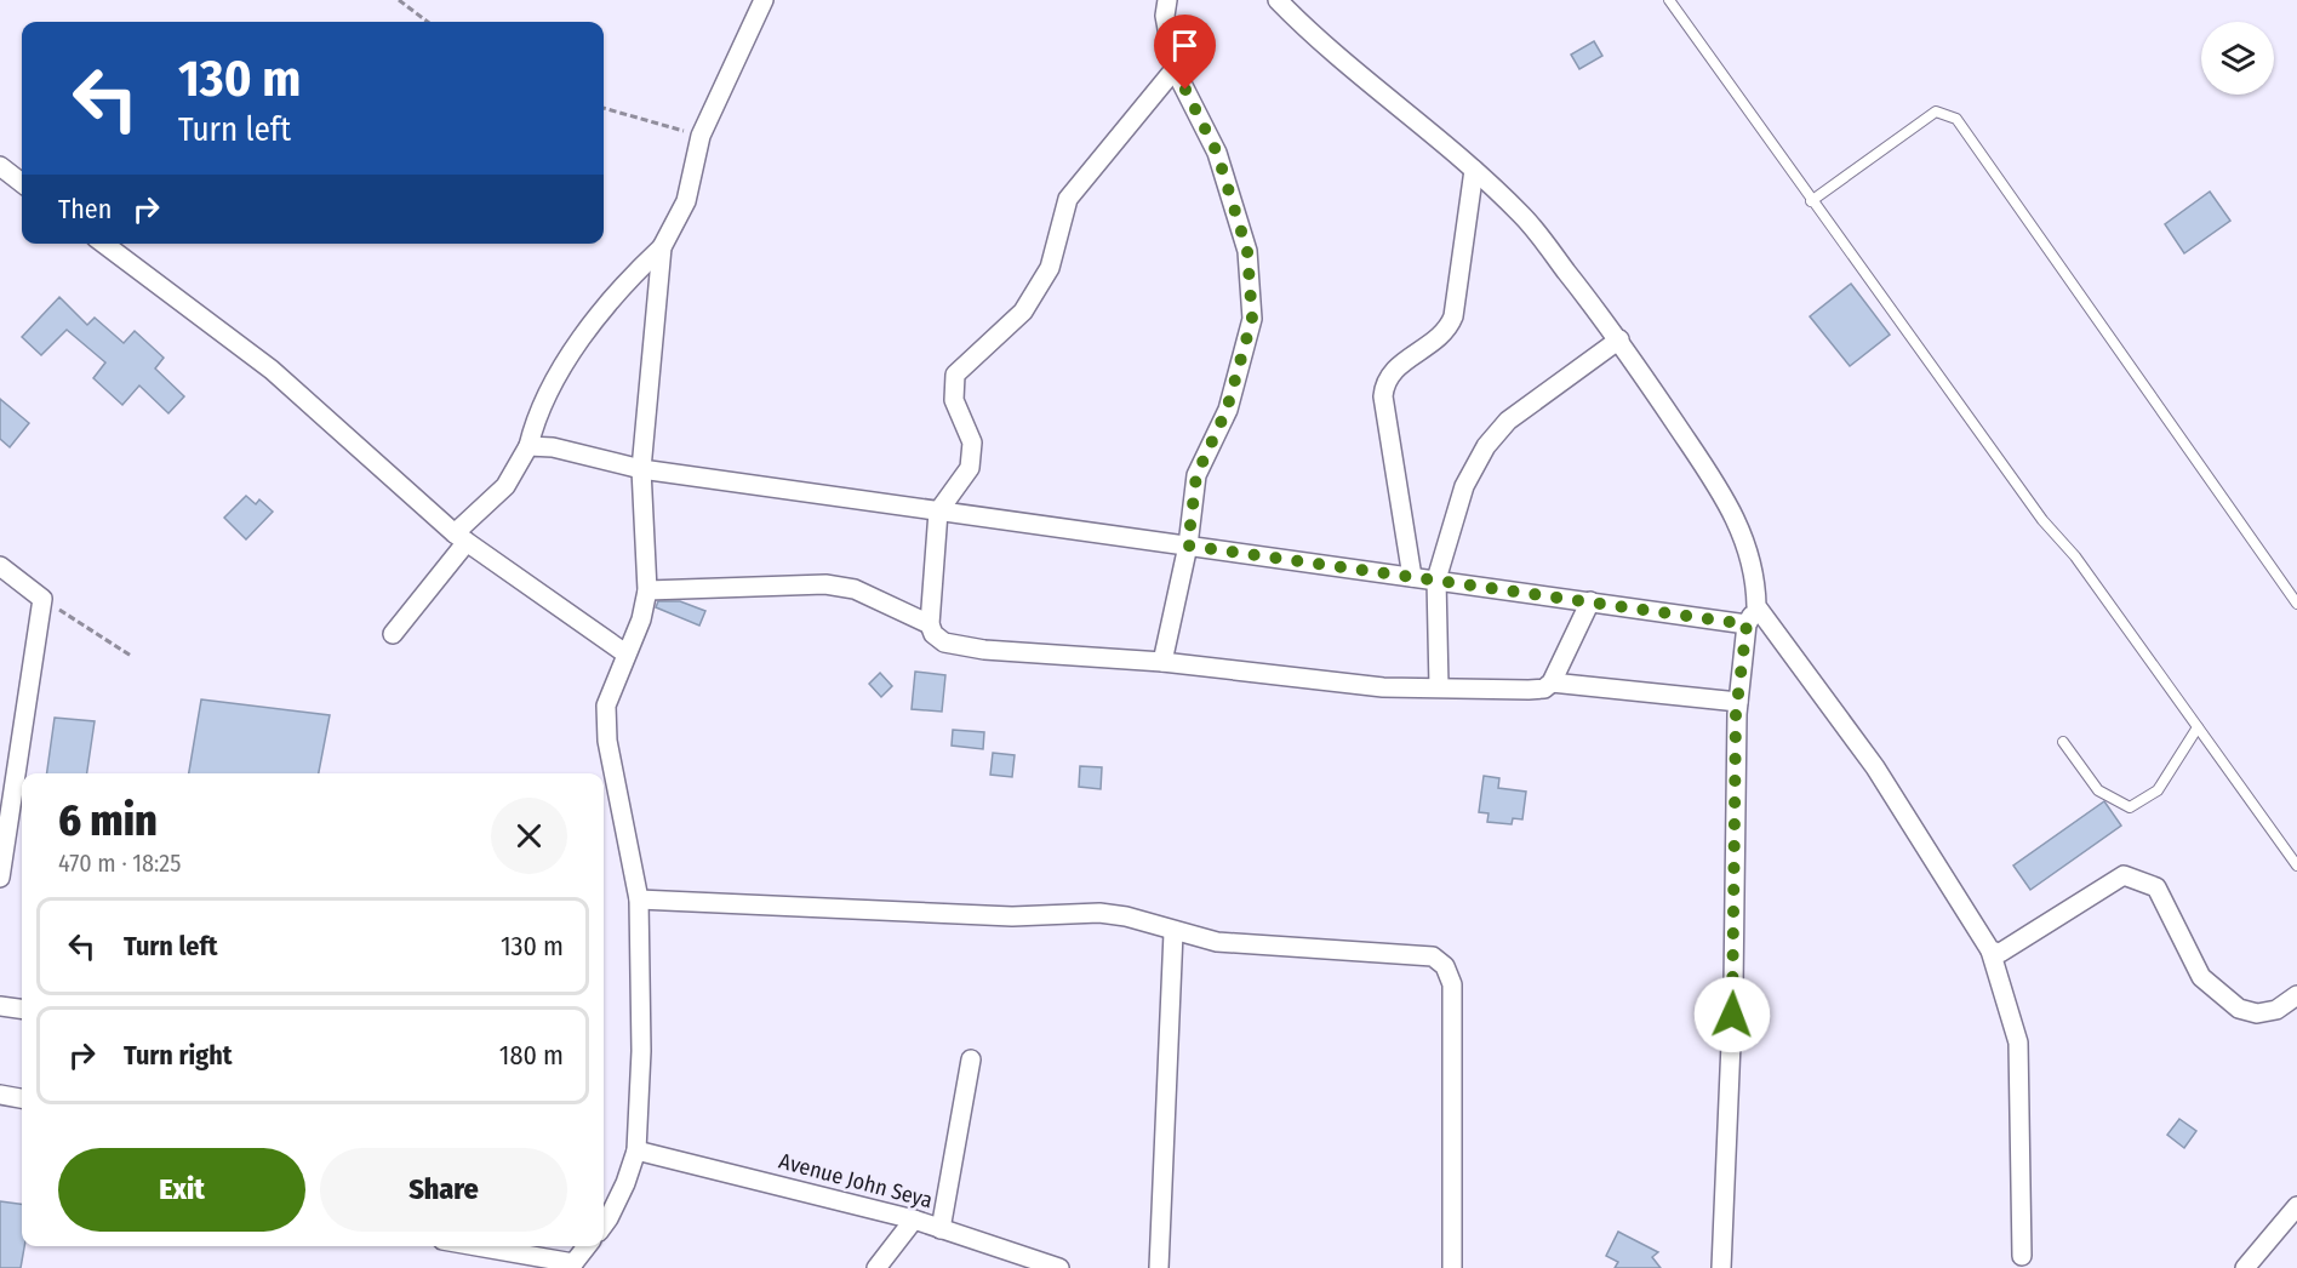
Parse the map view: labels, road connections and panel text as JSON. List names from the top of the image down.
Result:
{
  "streets": {
    "street": ["Avenue John Seya"]
  },
  "page": {
    "turn": ["130 m", "Turn left"],
    "then": "Then",
    "heading": ["6 min", "470 m · 18:25"],
    "list": [
      {
        "name": "Turn left",
        "value": "130 m"
      },
      {
        "name": "Turn right",
        "value": "180 m"
      }
    ],
    "buttons": ["Exit", "Share"]
  }
}
